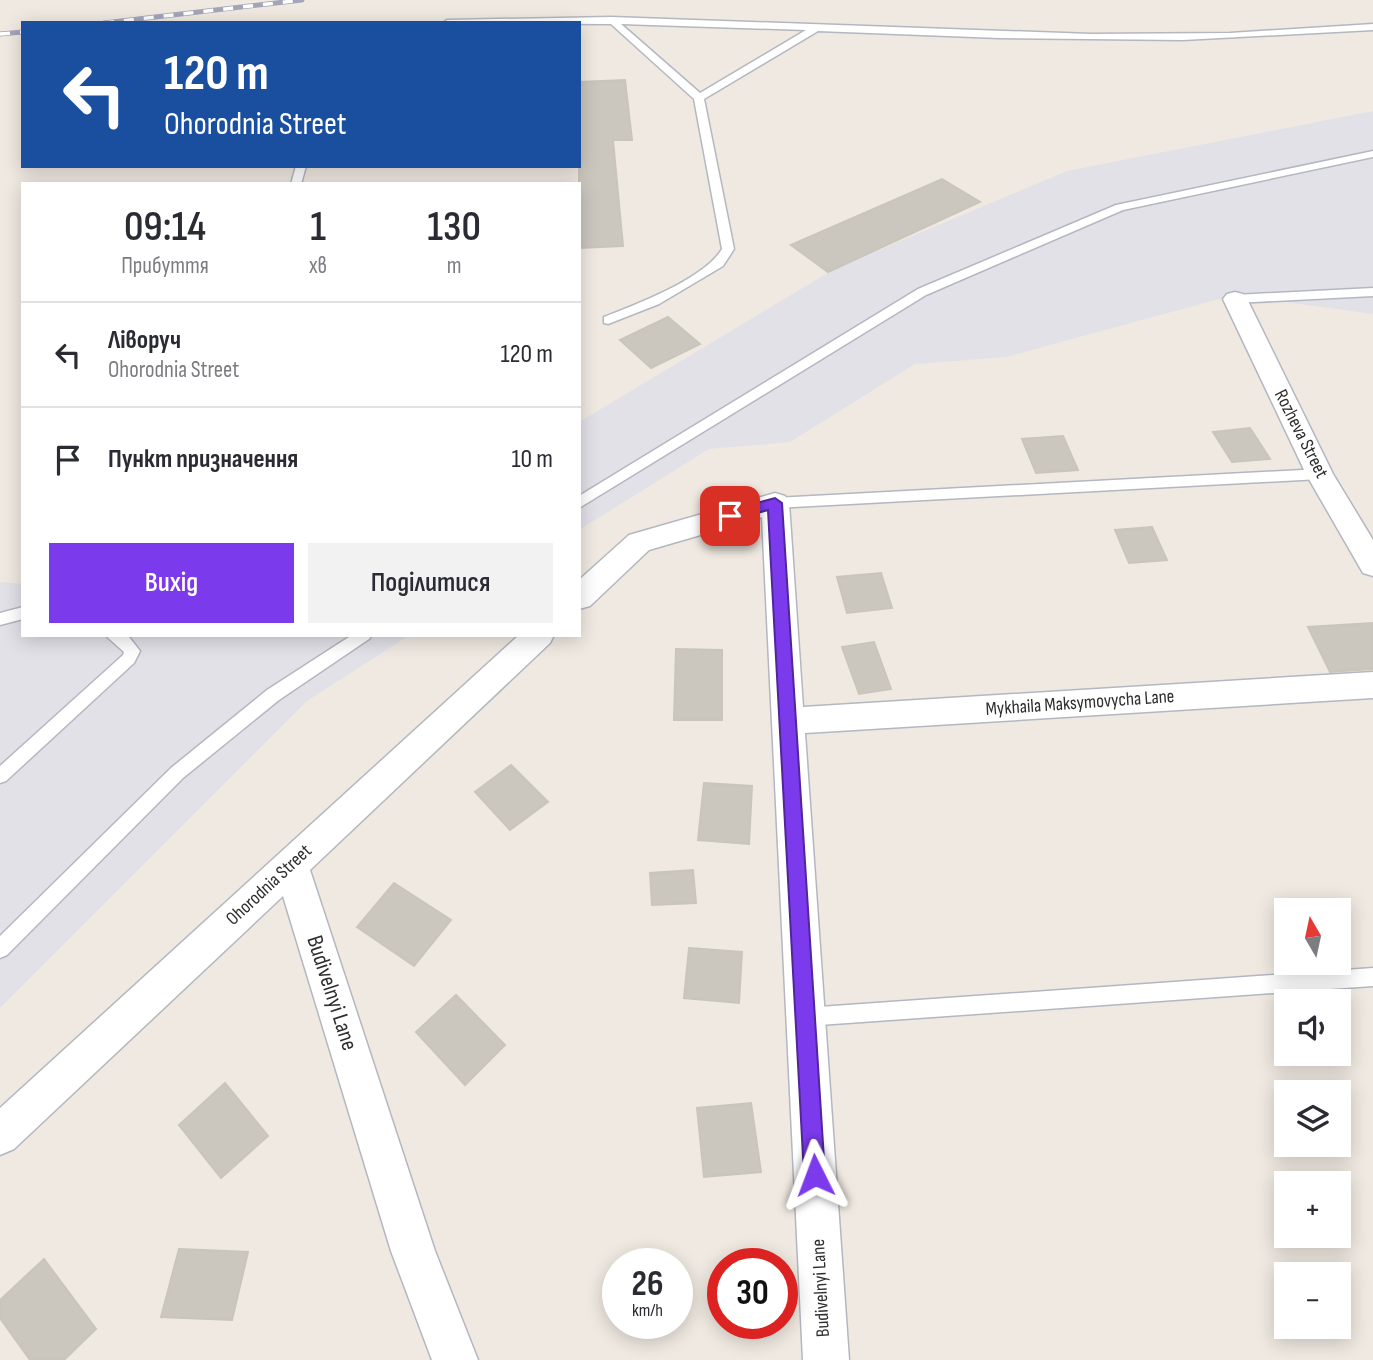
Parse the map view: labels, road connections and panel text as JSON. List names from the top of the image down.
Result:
{
  "streets": {
    "street": [
      "Rozheva Street",
      "Mykhaila Maksymovycha Lane",
      "Ohorodnia Street",
      "Budivelnyi Lane"
    ]
  },
  "crossings": [
    ["Mykhaila Maksymovycha Lane", "Budivelnyi Lane"],
    ["Ohorodnia Street", "Budivelnyi Lane"]
  ],
  "north": "top",
  "page": {
    "turn": ["120 m", "Ohorodnia Street"],
    "eta": [
      "09:14",
      "Прибуття",
      "1",
      "хв",
      "130",
      "m"
    ],
    "list": [
      {
        "name": "Ліворуч",
        "note": "Ohorodnia Street",
        "value": "120 m"
      },
      {
        "name": "Пункт призначення",
        "value": "10 m"
      }
    ],
    "buttons": ["Вихід", "Поділитися"],
    "map_buttons": ["+", "−"],
    "speed": "26 km/h",
    "limit": "30"
  }
}
